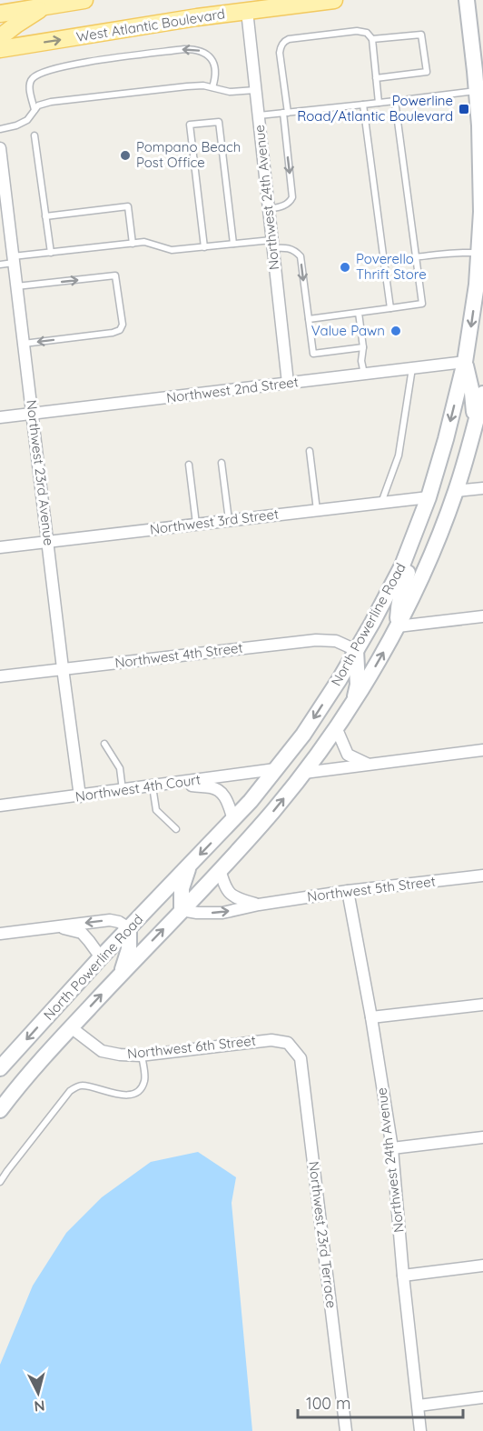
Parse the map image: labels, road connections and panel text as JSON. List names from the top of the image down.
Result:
{
  "streets": {
    "main road": ["West Atlantic Boulevard", "North Powerline Road"],
    "street": [
      "Northwest 24th Avenue",
      "Northwest 2nd Street",
      "Northwest 23rd Avenue",
      "Northwest 3rd Street",
      "Northwest 4th Street",
      "Northwest 4th Court",
      "Northwest 5th Street",
      "Northwest 6th Street",
      "Northwest 23rd Terrace"
    ]
  },
  "crossings": [
    ["West Atlantic Boulevard", "Northwest 24th Avenue"],
    ["Northwest 24th Avenue", "Northwest 2nd Street"],
    ["Northwest 24th Avenue", "Northwest 5th Street"],
    ["Northwest 2nd Street", "Northwest 23rd Avenue"],
    ["Northwest 2nd Street", "North Powerline Road"],
    ["Northwest 23rd Avenue", "Northwest 3rd Street"],
    ["Northwest 23rd Avenue", "Northwest 4th Street"],
    ["Northwest 23rd Avenue", "Northwest 4th Court"],
    ["Northwest 3rd Street", "North Powerline Road"],
    ["North Powerline Road", "Northwest 4th Street"],
    ["North Powerline Road", "Northwest 4th Court"],
    ["North Powerline Road", "Northwest 5th Street"],
    ["North Powerline Road", "Northwest 6th Street"],
    ["Northwest 6th Street", "Northwest 23rd Terrace"]
  ],
  "places": {
    "transit": ["Powerline Road/Atlantic Boulevard"],
    "other": ["Pompano Beach Post Office", "Poverello Thrift Store", "Value Pawn"]
  },
  "scale_bar": "100 m",
  "north": "bottom"
}
